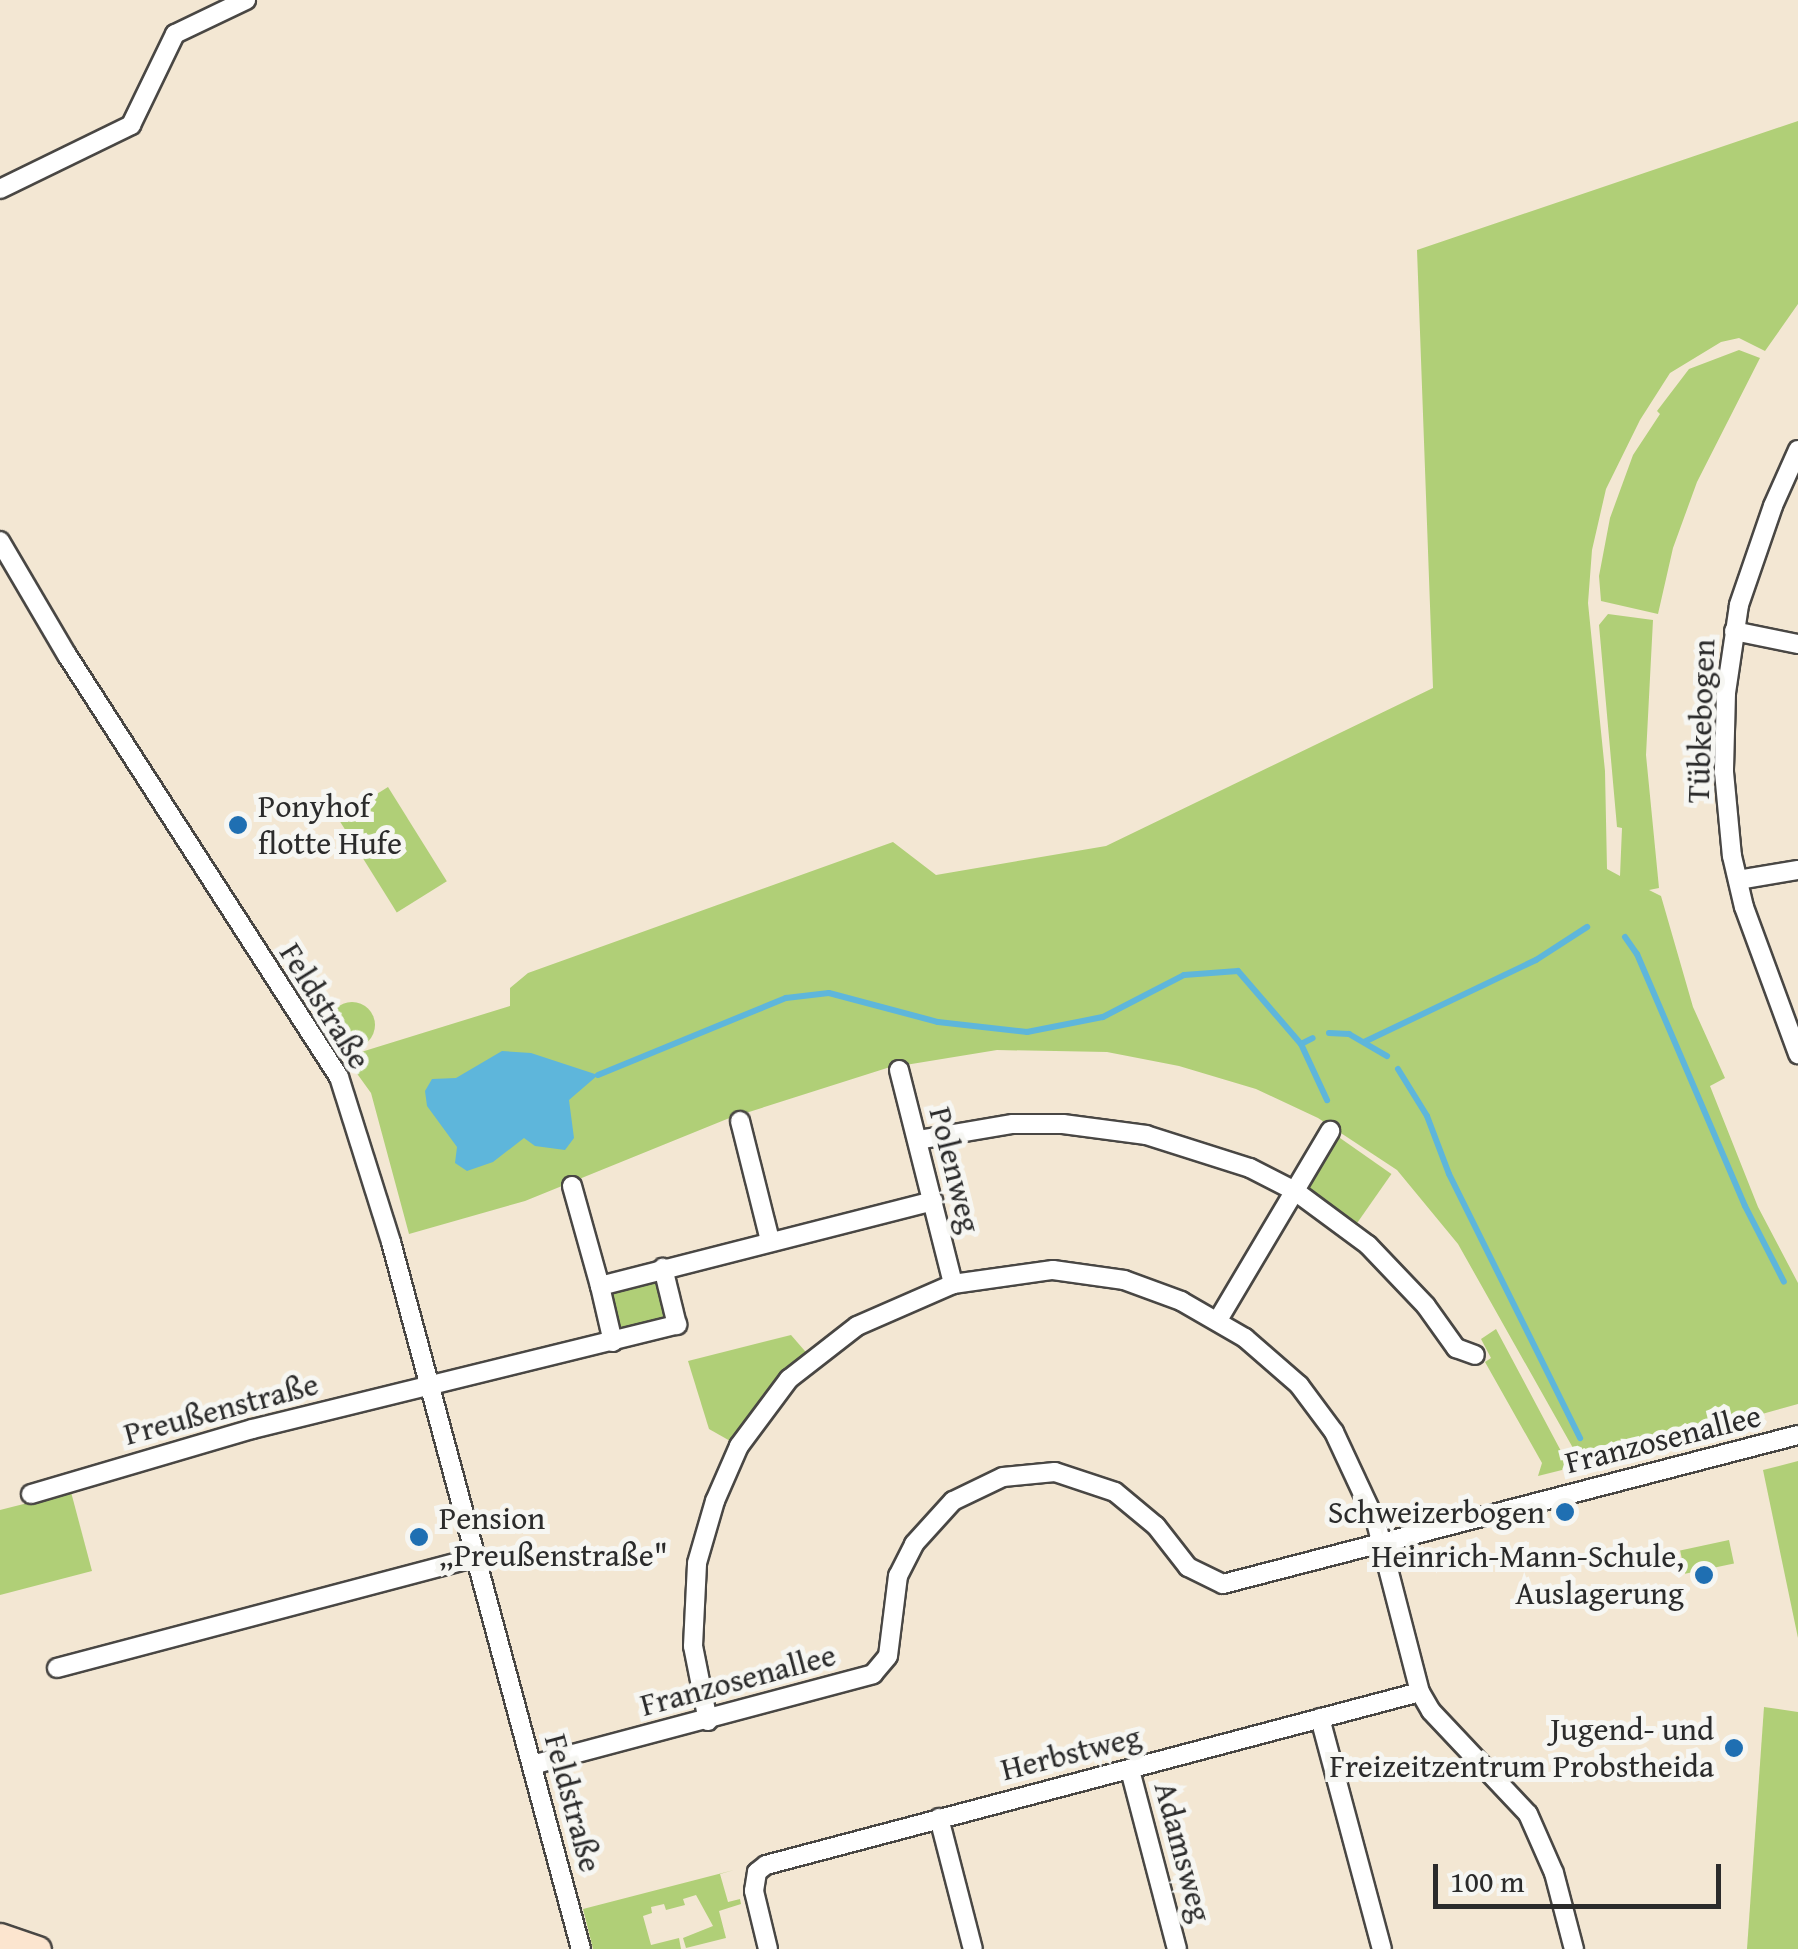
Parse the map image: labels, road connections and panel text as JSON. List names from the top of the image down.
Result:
{
  "streets": {
    "street": [
      "Tübkebogen",
      "Feldstraße",
      "Polenweg",
      "Preußenstraße",
      "Franzosenallee",
      "Herbstweg",
      "Adamsweg"
    ]
  },
  "crossings": [
    ["Feldstraße", "Preußenstraße"],
    ["Feldstraße", "Franzosenallee"],
    ["Herbstweg", "Adamsweg"]
  ],
  "places": [
    "Ponyhof flotte Hufe",
    "Schweizerbogen",
    "Pension „Preußenstraße\"",
    "Heinrich-Mann-Schule, Auslagerung",
    "Jugend- und Freizeitzentrum Probstheida"
  ],
  "scale_bar": "100 m"
}
